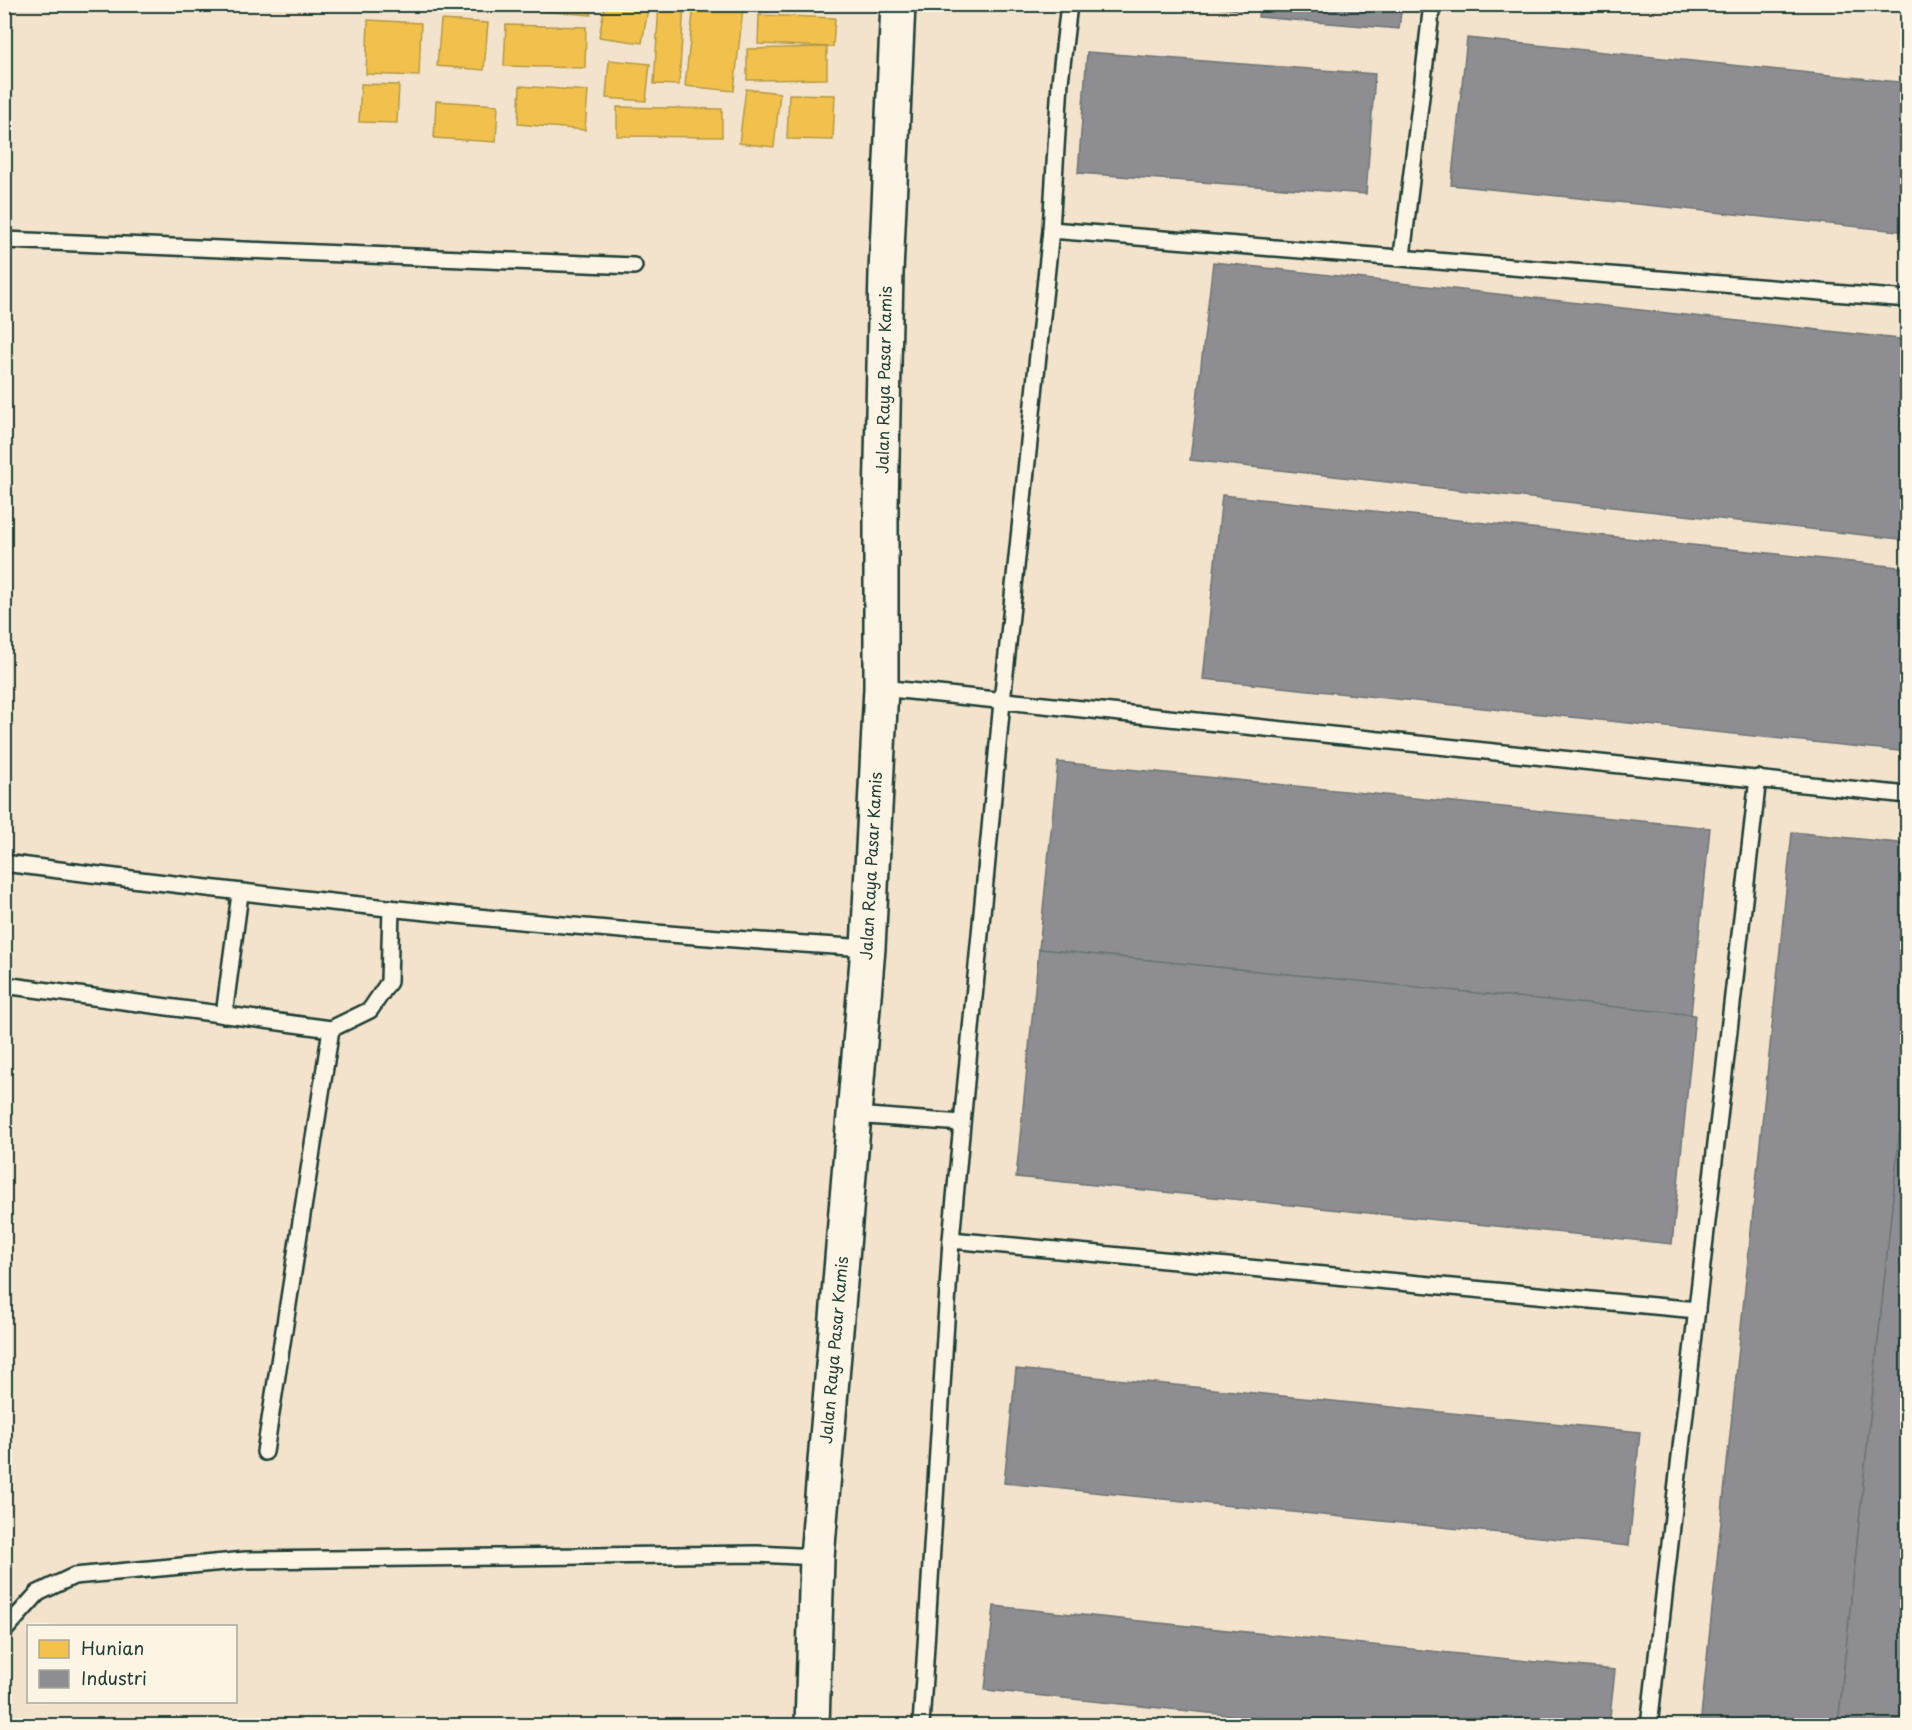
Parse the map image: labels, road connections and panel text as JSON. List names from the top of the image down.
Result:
{
  "streets": {
    "main road": ["Jalan Raya Pasar Kamis"]
  },
  "legend": ["Hunian", "Industri"]
}
